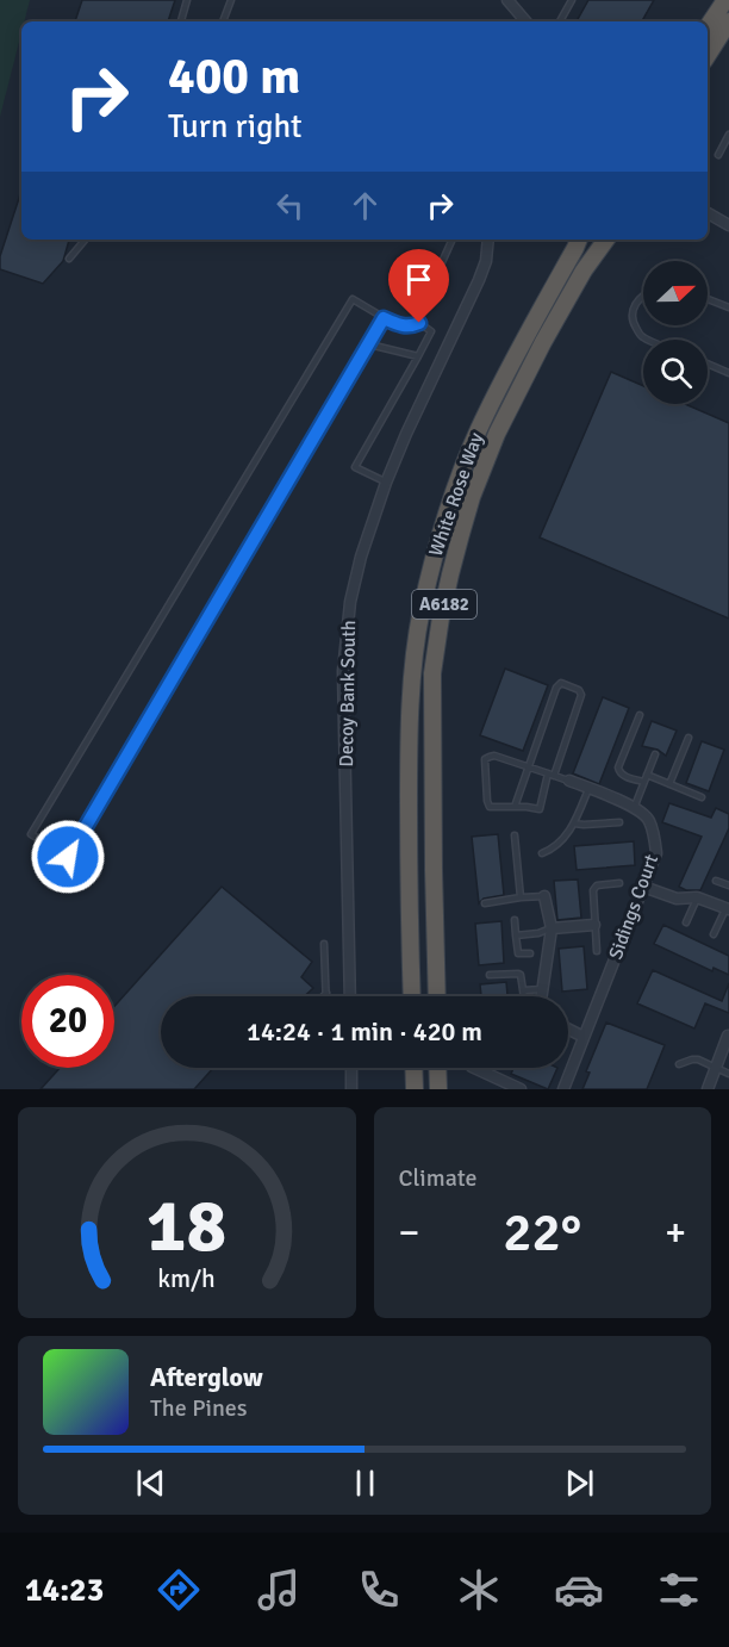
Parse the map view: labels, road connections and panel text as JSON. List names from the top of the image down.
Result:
{
  "streets": {
    "highway": ["White Rose Way", "A6182"],
    "street": ["Decoy Bank South", "Sidings Court"]
  },
  "north": "right",
  "page": {
    "turn": ["400 m", "Turn right"],
    "limit": "20",
    "trip": "14:24 · 1 min · 420 m",
    "tile": "Climate",
    "heat": ["−", "22°", "+"],
    "song": ["Afterglow", "The Pines"],
    "tabs": "14:23",
    "gauge": ["18", "km/h"]
  }
}
